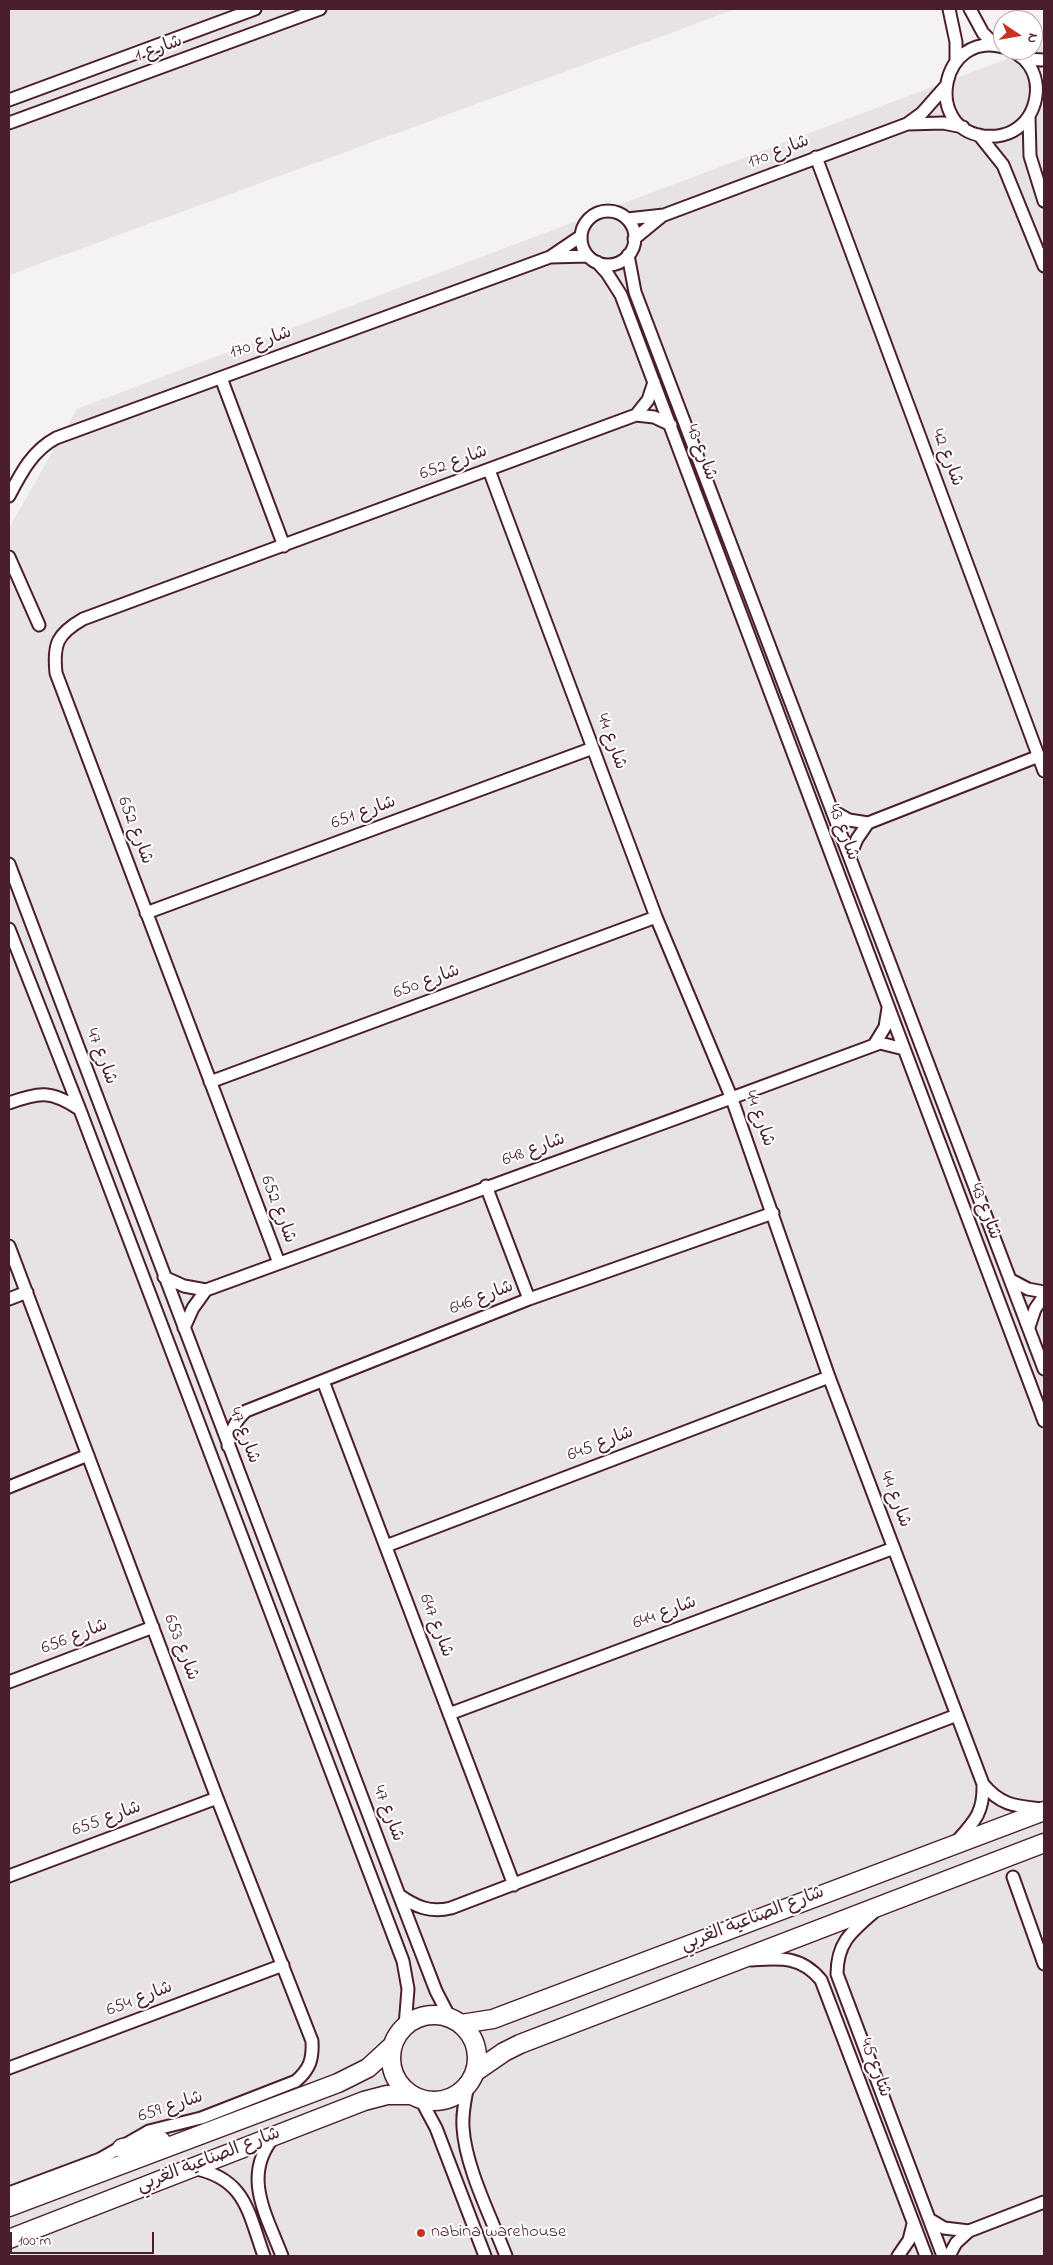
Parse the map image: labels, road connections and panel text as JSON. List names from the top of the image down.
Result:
{
  "streets": {
    "main road": ["شارع الصناعية الغربي"],
    "street": [
      "شارع 1",
      "شارع 170",
      "شارع 43",
      "شارع 42",
      "شارع 652",
      "شارع 44",
      "شارع 651",
      "شارع 650",
      "شارع 47",
      "شارع 648",
      "شارع 646",
      "شارع 645",
      "شارع 644",
      "شارع 647",
      "شارع 656",
      "شارع 653",
      "شارع 655",
      "شارع 654",
      "شارع 45",
      "شارع 659"
    ]
  },
  "crossings": [
    ["شارع 170", "شارع 43"],
    ["شارع 170", "شارع 42"],
    ["شارع 43", "شارع 648"],
    ["شارع 652", "شارع 44"],
    ["شارع 652", "شارع 651"],
    ["شارع 652", "شارع 650"],
    ["شارع 652", "شارع 648"],
    ["شارع 44", "شارع 651"],
    ["شارع 44", "شارع 650"],
    ["شارع 44", "شارع 648"],
    ["شارع 44", "شارع 646"],
    ["شارع 44", "شارع 645"],
    ["شارع 44", "شارع 644"],
    ["شارع 44", "شارع الصناعية الغربي"],
    ["شارع 47", "شارع 646"],
    ["شارع 47", "شارع الصناعية الغربي"],
    ["شارع 646", "شارع 647"],
    ["شارع 645", "شارع 647"],
    ["شارع 644", "شارع 647"],
    ["شارع 656", "شارع 653"],
    ["شارع 653", "شارع 655"],
    ["شارع 653", "شارع 654"],
    ["شارع 653", "شارع 659"],
    ["شارع الصناعية الغربي", "شارع 45"]
  ],
  "places": ["nabina warehouse"],
  "scale_bar": "100 m",
  "north": "right"
}
